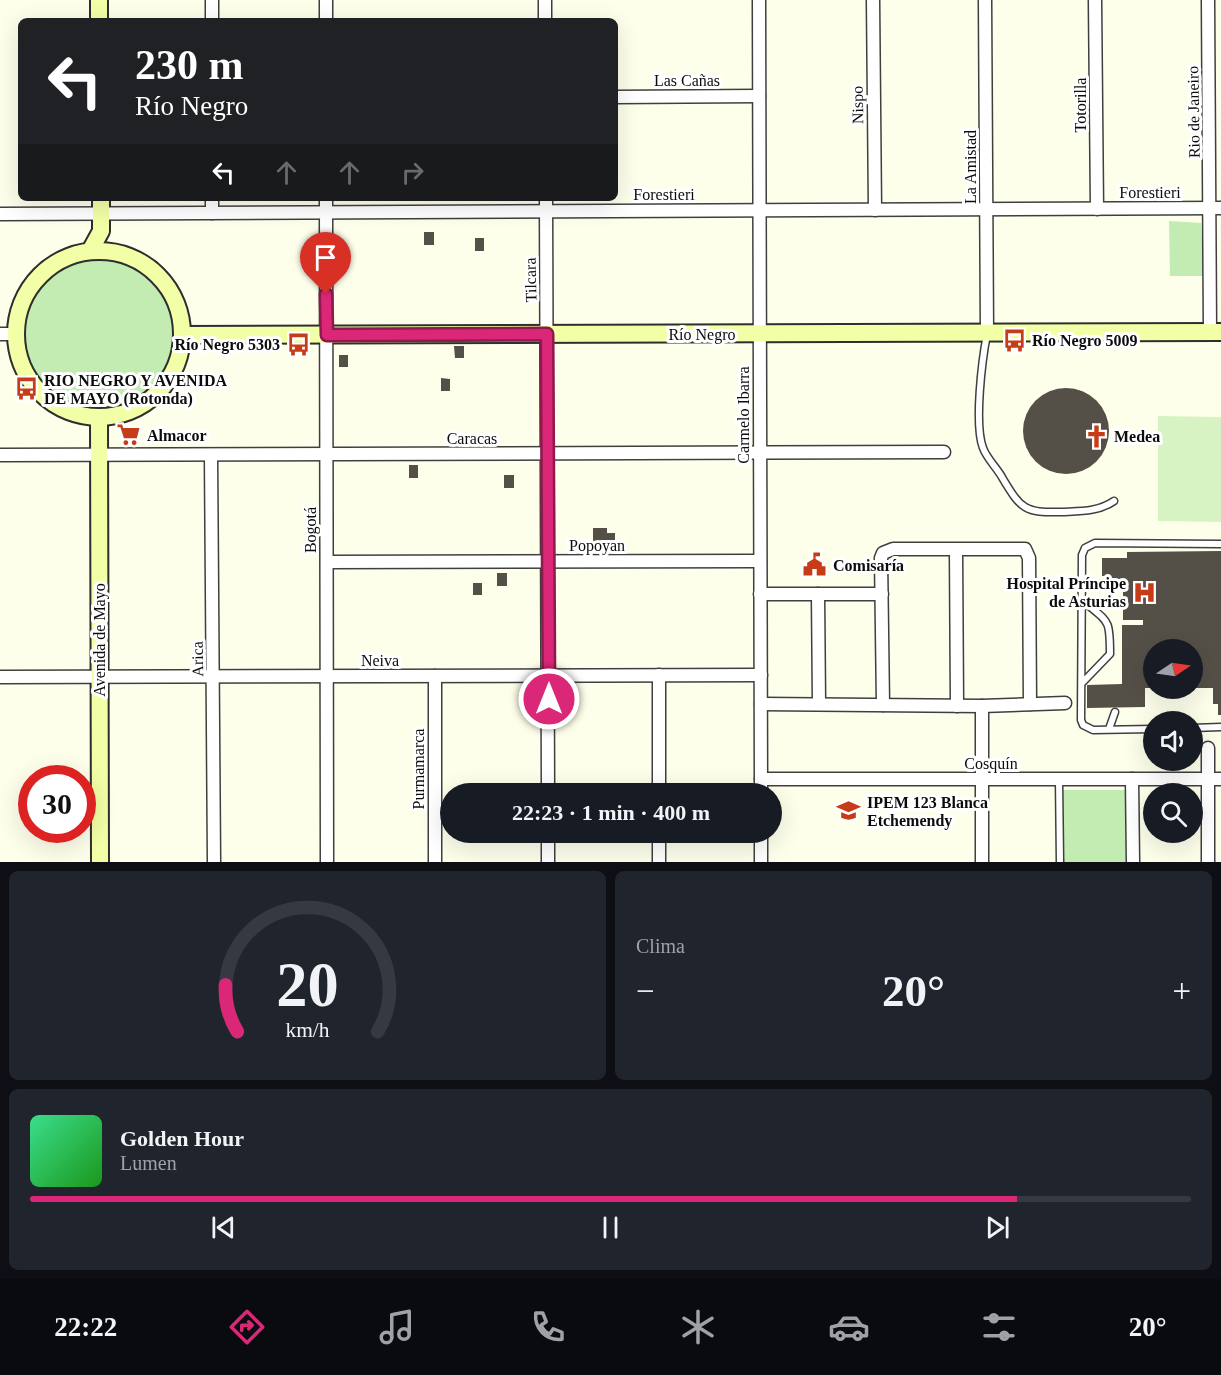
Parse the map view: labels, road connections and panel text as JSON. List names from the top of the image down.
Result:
{
  "streets": {
    "main road": ["Río Negro", "Avenida de Mayo"],
    "street": [
      "Las Cañas",
      "Nispo",
      "Totorilla",
      "Rio de Janeiro",
      "La Amistad",
      "Forestieri",
      "Tilcara",
      "Carmelo Ibarra",
      "Caracas",
      "Bogotá",
      "Popoyan",
      "Arica",
      "Neiva",
      "Cosquín",
      "Purmamarca"
    ]
  },
  "crossings": [
    ["Las Cañas", "Carmelo Ibarra"],
    ["Nispo", "Forestieri"],
    ["Totorilla", "Forestieri"],
    ["Rio de Janeiro", "Forestieri"],
    ["Rio de Janeiro", "Río Negro"],
    ["La Amistad", "Forestieri"],
    ["La Amistad", "Río Negro"],
    ["Forestieri", "Tilcara"],
    ["Forestieri", "Carmelo Ibarra"],
    ["Forestieri", "Bogotá"],
    ["Tilcara", "Río Negro"],
    ["Tilcara", "Caracas"],
    ["Tilcara", "Popoyan"],
    ["Tilcara", "Neiva"],
    ["Río Negro", "Carmelo Ibarra"],
    ["Río Negro", "Bogotá"],
    ["Río Negro", "Avenida de Mayo"],
    ["Carmelo Ibarra", "Caracas"],
    ["Carmelo Ibarra", "Popoyan"],
    ["Carmelo Ibarra", "Neiva"],
    ["Carmelo Ibarra", "Cosquín"],
    ["Caracas", "Bogotá"],
    ["Caracas", "Avenida de Mayo"],
    ["Caracas", "Arica"],
    ["Bogotá", "Popoyan"],
    ["Bogotá", "Neiva"],
    ["Avenida de Mayo", "Neiva"],
    ["Arica", "Neiva"],
    ["Neiva", "Purmamarca"]
  ],
  "places": {
    "bus stop": ["Río Negro 5009", "Río Negro 5303", "RIO NEGRO Y AVENIDA DE MAYO (Rotonda)"],
    "supermarket": ["Almacor"],
    "church": ["Medea"],
    "public building": ["Comisaría"],
    "hospital": ["Hospital Príncipe de Asturias"],
    "school or university": ["IPEM 123 Blanca Etchemendy"]
  },
  "north": "right",
  "page": {
    "turn": ["230 m", "Río Negro"],
    "limit": "30",
    "trip": "22:23 · 1 min · 400 m",
    "tile": "Clima",
    "heat": ["−", "20°", "+"],
    "song": ["Golden Hour", "Lumen"],
    "tabs": ["22:22", "20°"],
    "gauge": ["20", "km/h"]
  }
}
